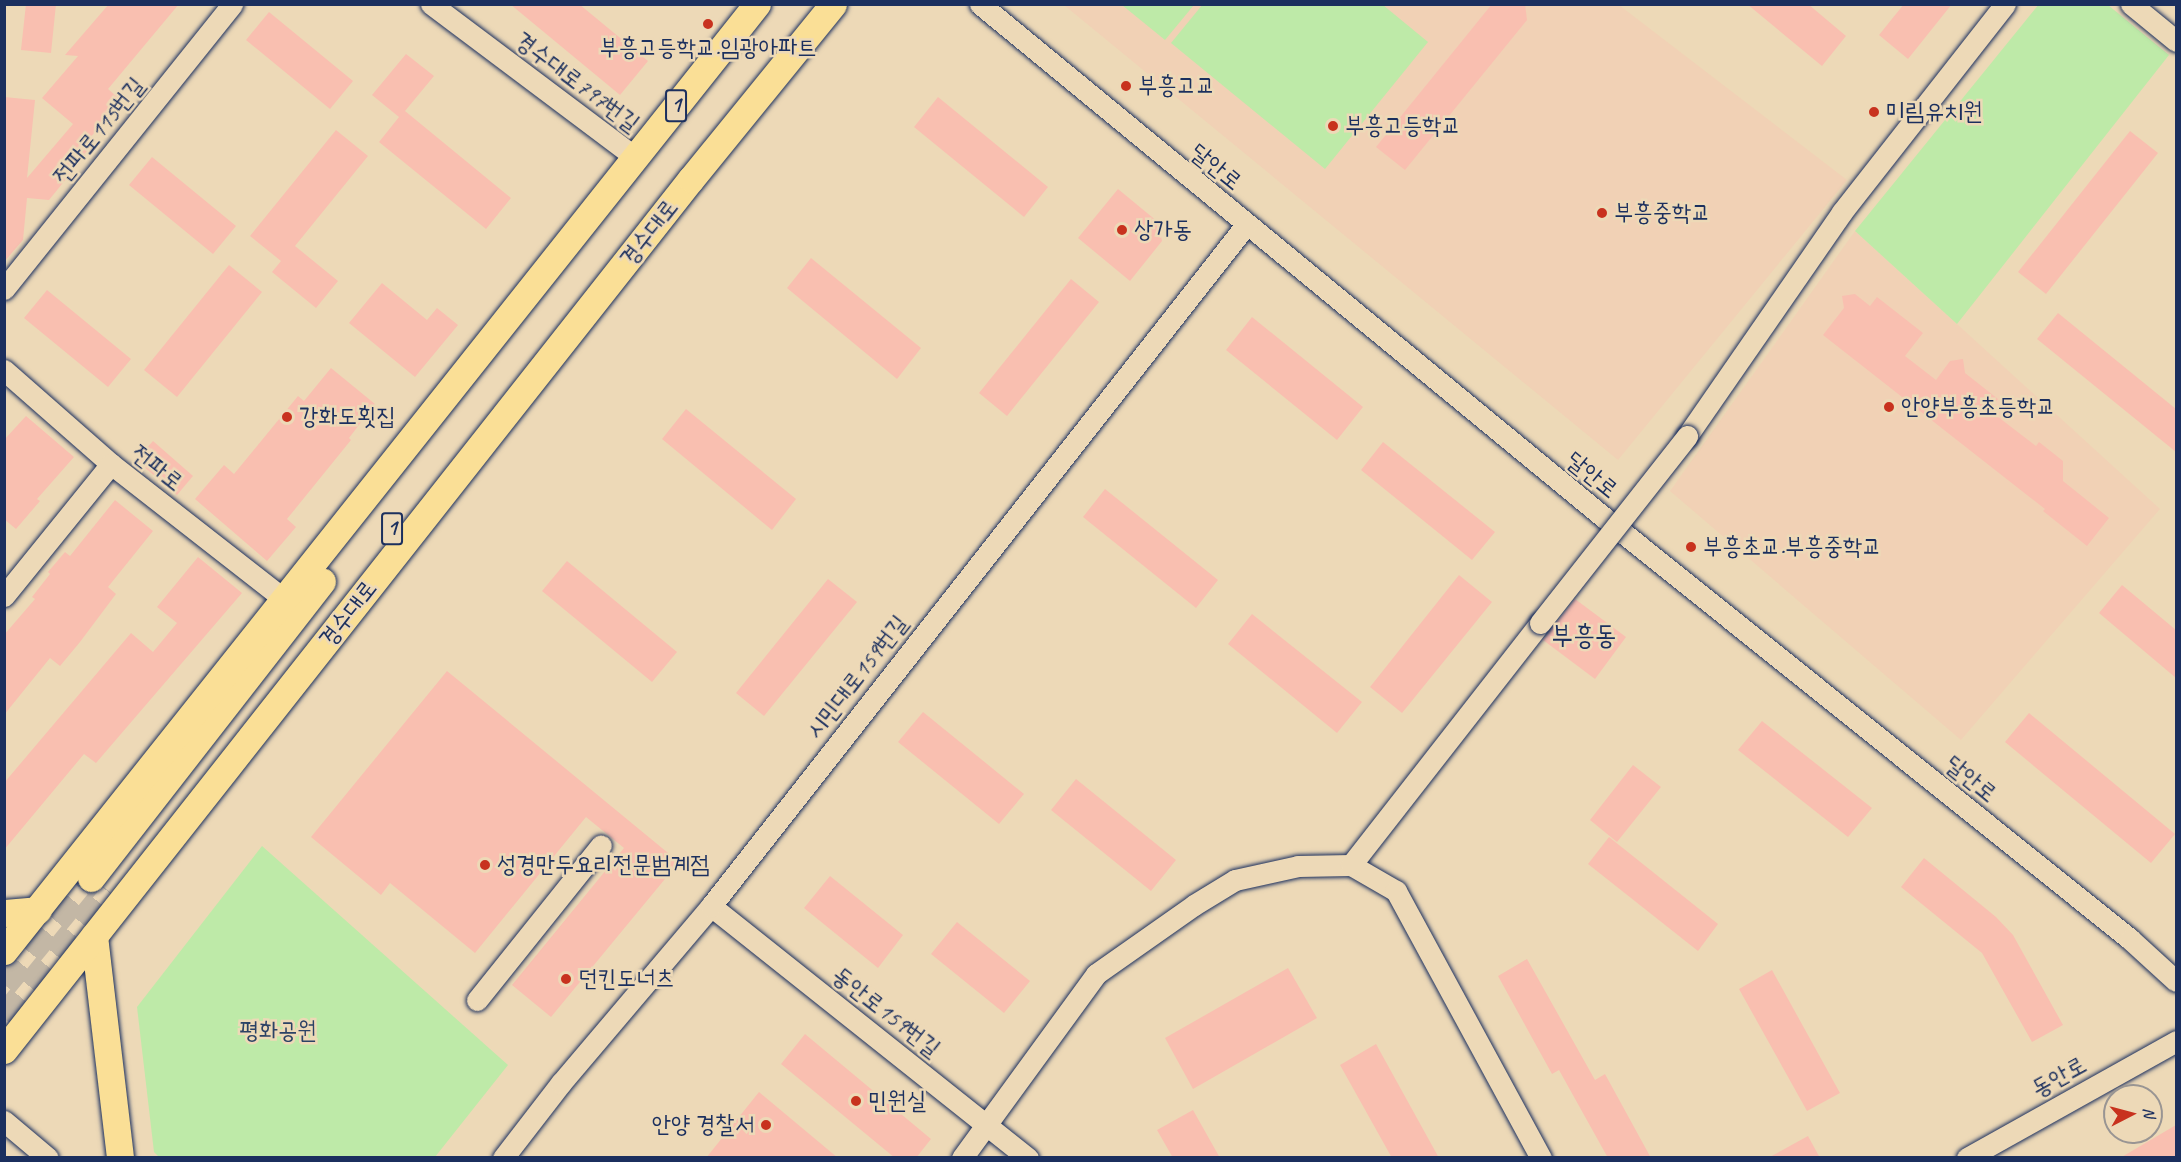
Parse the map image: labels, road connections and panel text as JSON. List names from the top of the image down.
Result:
{
  "streets": {
    "main road": ["1", "경수대로"],
    "street": [
      "경수대로797번길",
      "전파로115번길",
      "달안로",
      "전파로",
      "시민대로159번길",
      "동안로159번길",
      "동안로"
    ]
  },
  "crossings": [
    ["경수대로797번길", "경수대로"],
    ["달안로", "시민대로159번길"],
    ["경수대로", "전파로"],
    ["시민대로159번길", "동안로159번길"]
  ],
  "districts": ["부흥동"],
  "parks": ["평화공원"],
  "places": [
    "부흥고등학교.임광아파트",
    "부흥고교",
    "미림유치원",
    "부흥고등학교",
    "부흥중학교",
    "상가동",
    "안양부흥초등학교",
    "강화도횟집",
    "부흥초교.부흥중학교",
    "성경만두요리전문범계점",
    "던킨도너츠",
    "민원실",
    "안양 경찰서"
  ],
  "north": "right"
}
